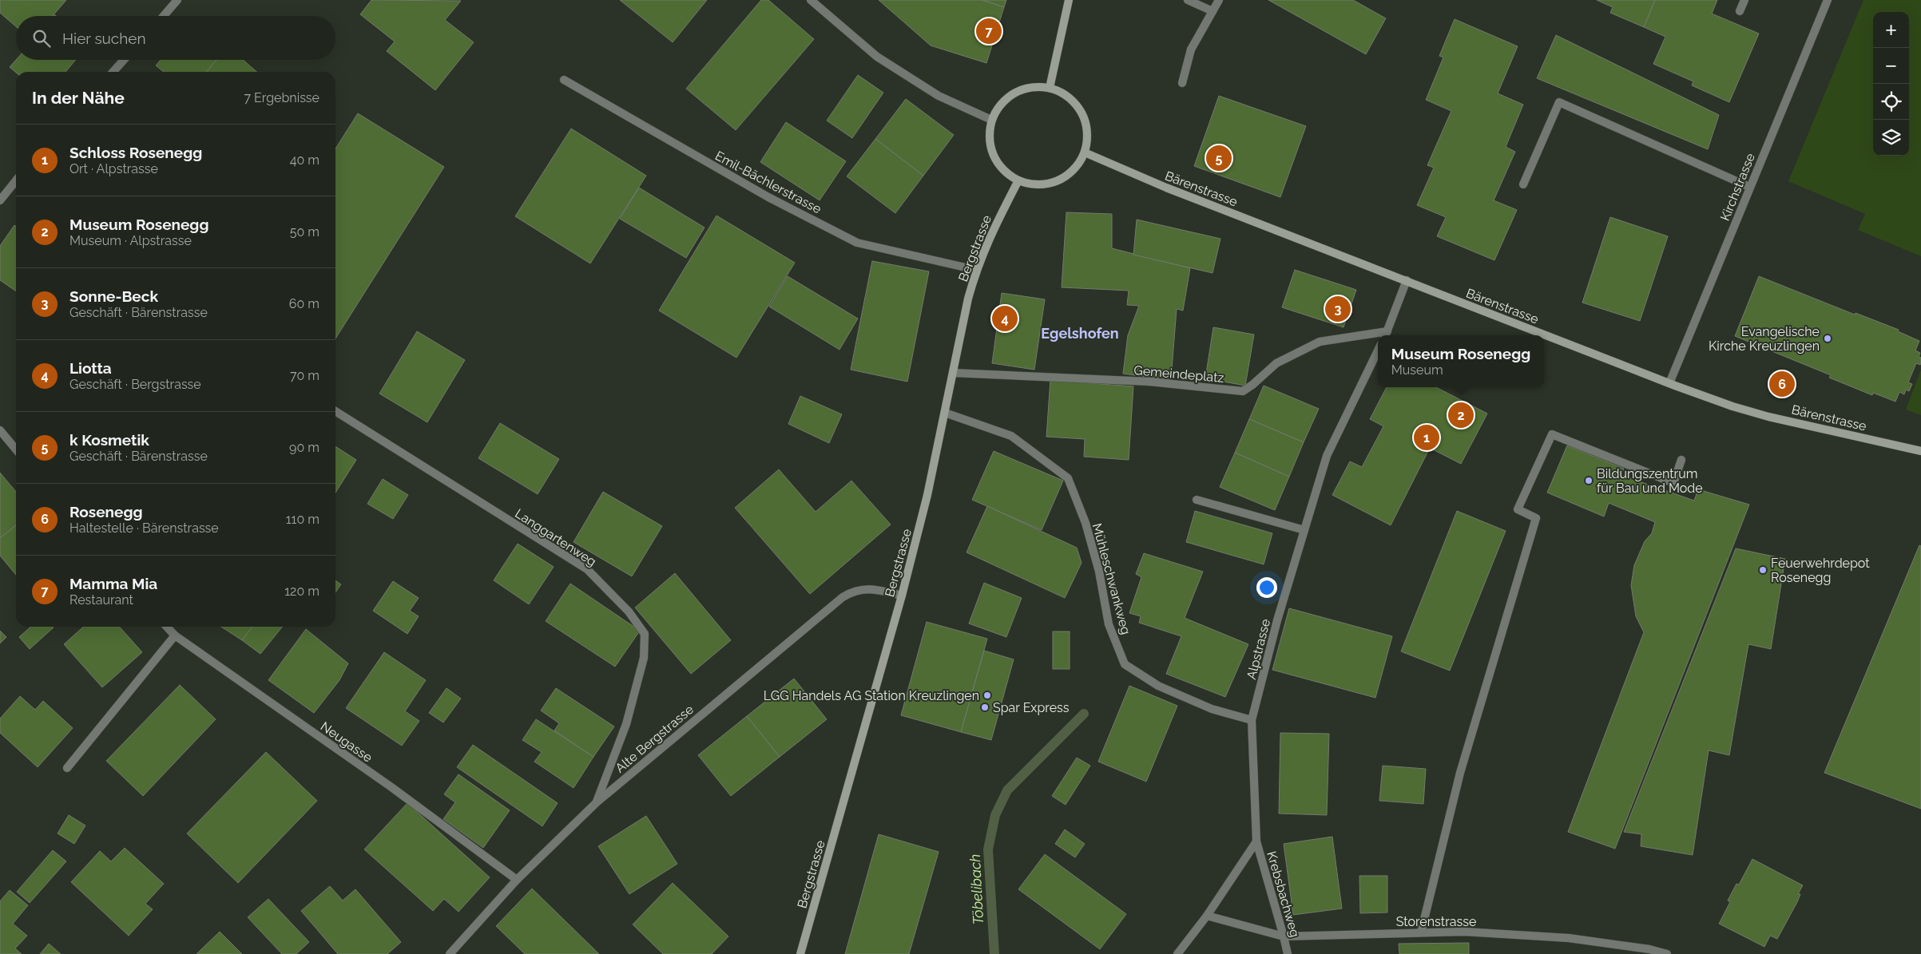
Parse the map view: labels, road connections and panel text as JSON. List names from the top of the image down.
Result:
{
  "streets": {
    "main road": ["Bärenstrasse", "Bergstrasse"],
    "street": [
      "Emil-Bächlerstrasse",
      "Kirchstrasse",
      "Gemeindeplatz",
      "Langgartenweg",
      "Mühleschwankweg",
      "Alpstrasse",
      "Alte Bergstrasse",
      "Neugasse",
      "Krebsbachweg",
      "Storenstrasse"
    ]
  },
  "crossings": [
    ["Emil-Bächlerstrasse", "Bergstrasse"],
    ["Kirchstrasse", "Bärenstrasse"],
    ["Bärenstrasse", "Bergstrasse"],
    ["Bergstrasse", "Gemeindeplatz"],
    ["Bergstrasse", "Mühleschwankweg"],
    ["Bergstrasse", "Alte Bergstrasse"],
    ["Langgartenweg", "Alte Bergstrasse"],
    ["Mühleschwankweg", "Alpstrasse"],
    ["Alpstrasse", "Krebsbachweg"],
    ["Alte Bergstrasse", "Neugasse"],
    ["Krebsbachweg", "Storenstrasse"]
  ],
  "districts": ["Egelshofen"],
  "water": ["Töbelibach"],
  "places": [
    "Evangelische Kirche Kreuzlingen",
    "Bildungszentrum für Bau und Mode",
    "Feuerwehrdepot Rosenegg",
    "LGG Handels AG Station Kreuzlingen",
    "Spar Express"
  ],
  "page": {
    "map_buttons": ["+", "−"],
    "search": "Hier suchen",
    "pins": [
      "7",
      "5",
      "3",
      "4",
      "6",
      "2",
      "1"
    ],
    "heading": ["In der Nähe", "7 Ergebnisse"],
    "list": [
      {
        "mark": "1",
        "name": "Schloss Rosenegg",
        "note": "Ort · Alpstrasse",
        "value": "40 m"
      },
      {
        "mark": "2",
        "name": "Museum Rosenegg",
        "note": "Museum · Alpstrasse",
        "value": "50 m"
      },
      {
        "mark": "3",
        "name": "Sonne-Beck",
        "note": "Geschäft · Bärenstrasse",
        "value": "60 m"
      },
      {
        "mark": "4",
        "name": "Liotta",
        "note": "Geschäft · Bergstrasse",
        "value": "70 m"
      },
      {
        "mark": "5",
        "name": "k Kosmetik",
        "note": "Geschäft · Bärenstrasse",
        "value": "90 m"
      },
      {
        "mark": "6",
        "name": "Rosenegg",
        "note": "Haltestelle · Bärenstrasse",
        "value": "110 m"
      },
      {
        "mark": "7",
        "name": "Mamma Mia",
        "note": "Restaurant",
        "value": "120 m"
      }
    ],
    "popup": ["Museum Rosenegg", "Museum"]
  }
}
